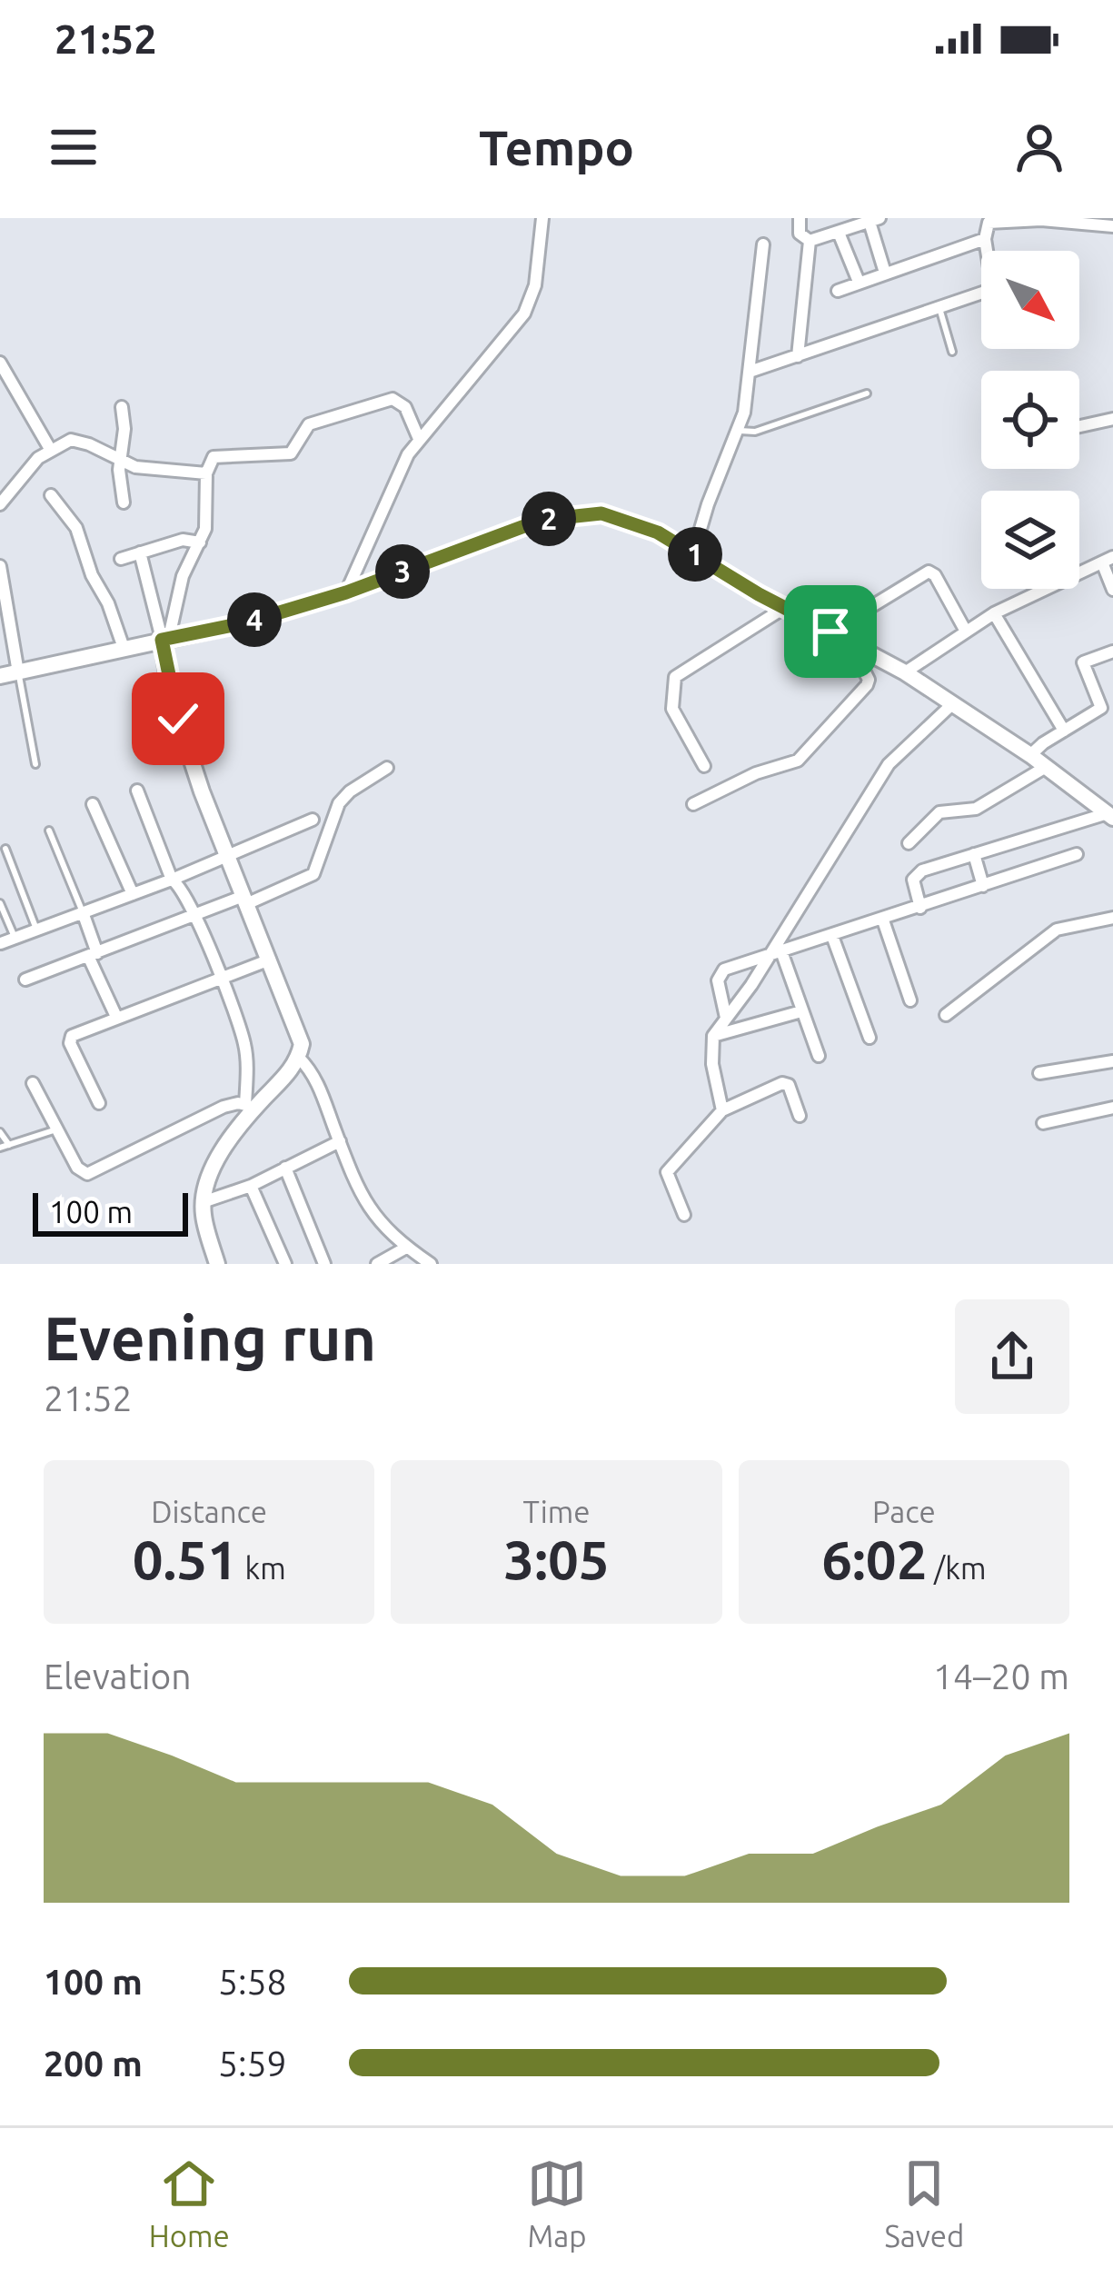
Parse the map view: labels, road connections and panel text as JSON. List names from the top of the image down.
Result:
{
  "scale_bar": "100 m",
  "north": "bottom right",
  "page": {
    "status": "21:52",
    "header": "Tempo",
    "pins": [
      "2",
      "1",
      "3",
      "4"
    ],
    "scale": "100 m",
    "heading": ["Evening run", "21:52"],
    "stats": [
      ["Distance", "0.51 km"],
      ["Time", "3:05"],
      ["Pace", "6:02 /km"]
    ],
    "chart": ["Elevation", "14–20 m"],
    "list": [
      {
        "name": "100 m",
        "note": "5:58"
      },
      {
        "name": "200 m",
        "note": "5:59"
      }
    ],
    "tabs": ["Home", "Map", "Saved"]
  }
}
